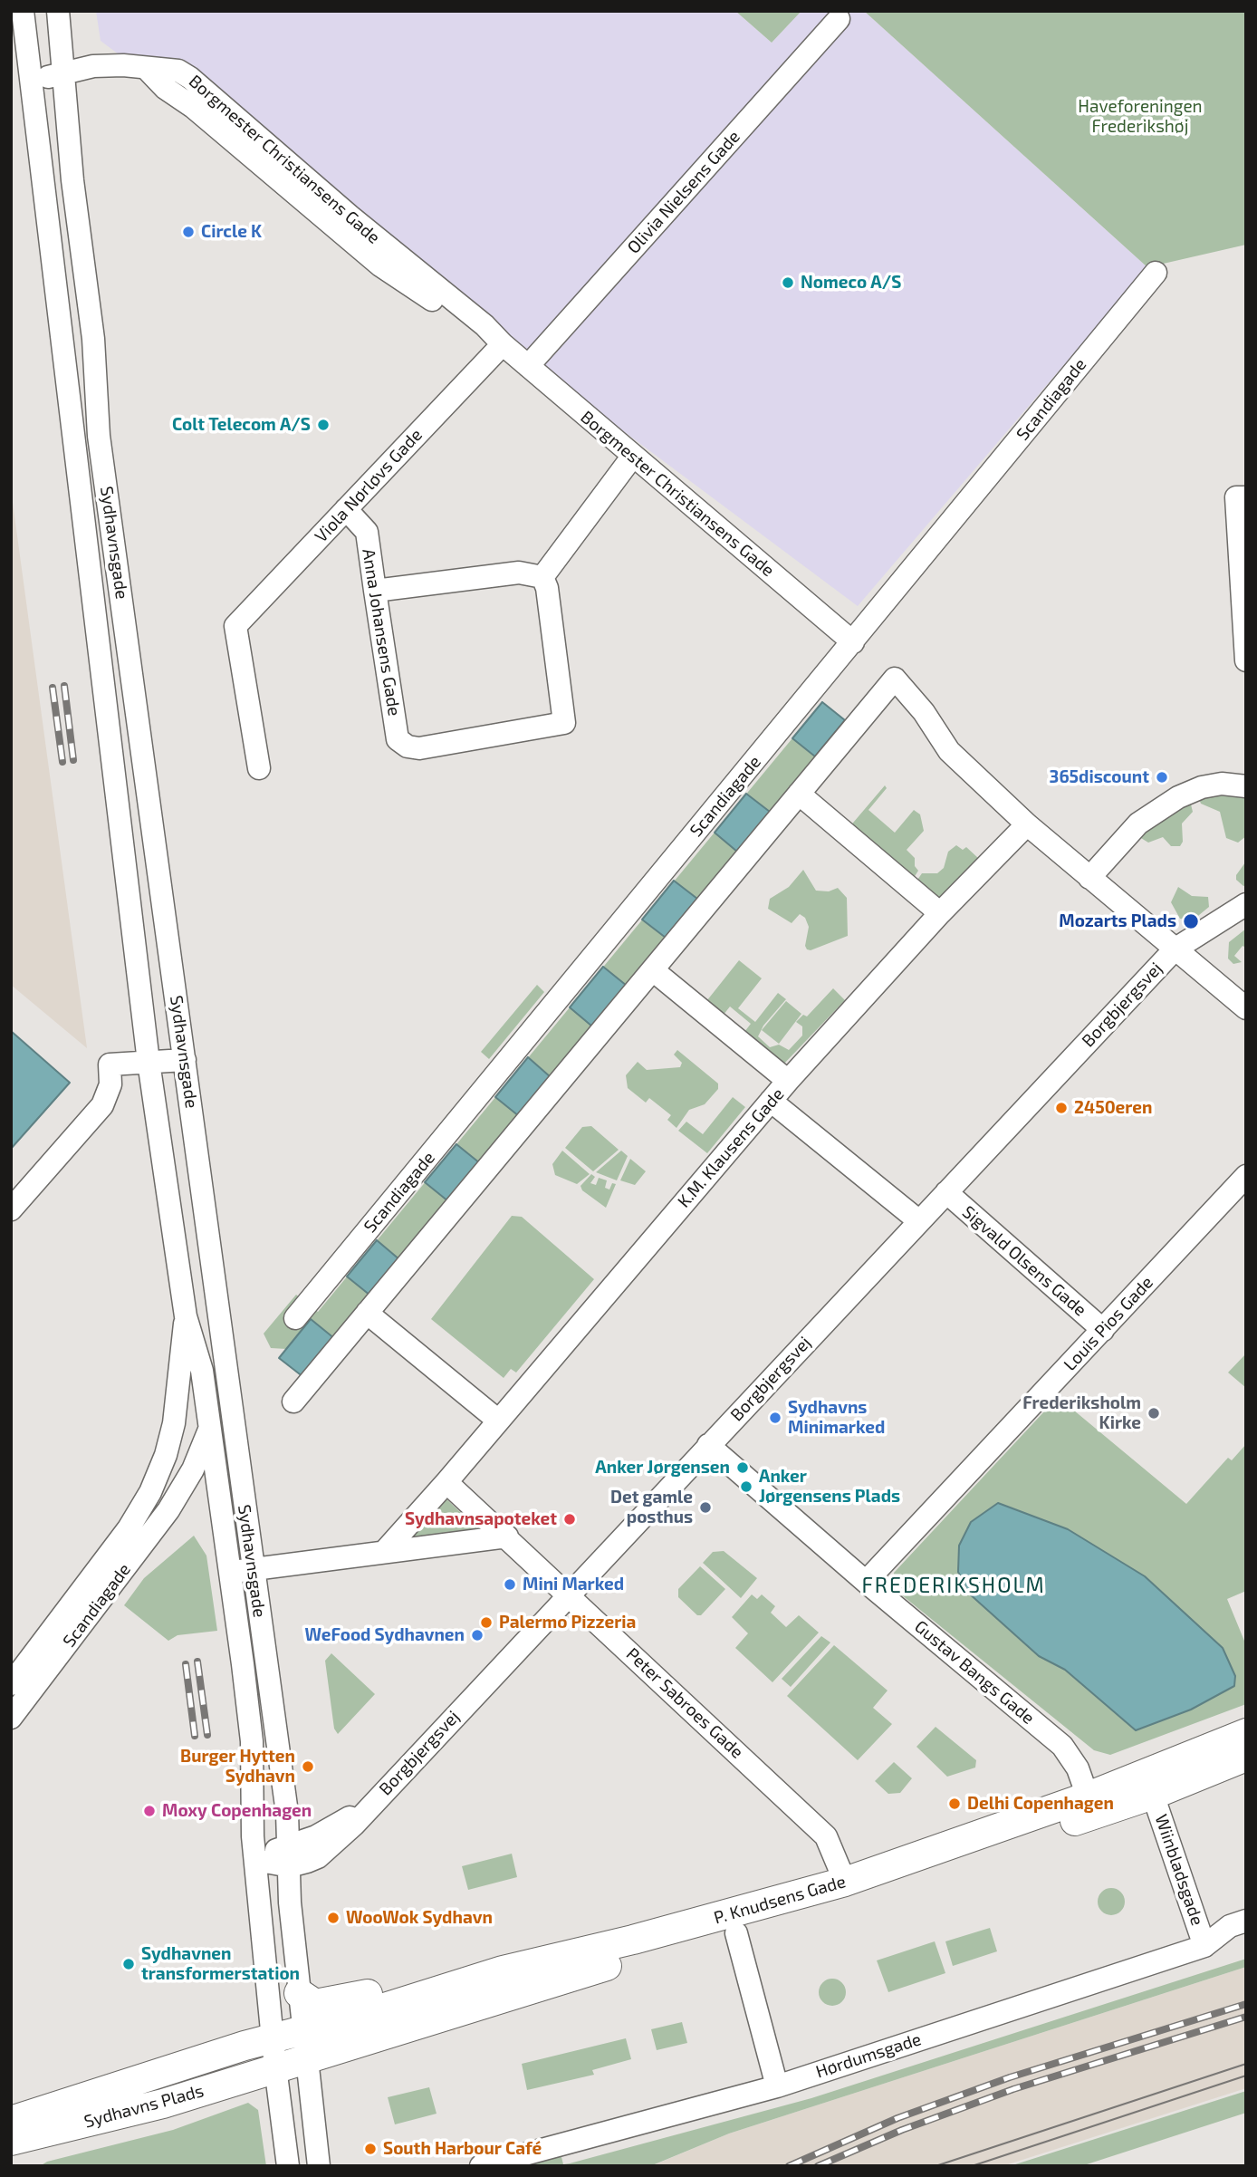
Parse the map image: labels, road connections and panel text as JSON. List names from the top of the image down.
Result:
{
  "streets": {
    "main road": ["P. Knudsens Gade", "Sydhavns Plads"],
    "street": [
      "Borgmester Christiansens Gade",
      "Olivia Nielsens Gade",
      "Scandiagade",
      "Viola Nørløvs Gade",
      "Sydhavnsgade",
      "Anna Johansens Gade",
      "Borgbjergsvej",
      "K.M. Klausens Gade",
      "Sigvald Olsens Gade",
      "Louis Pios Gade",
      "Gustav Bangs Gade",
      "Peter Sabroes Gade",
      "Wiinbladsgade",
      "Hørdumsgade"
    ]
  },
  "crossings": [
    ["Borgmester Christiansens Gade", "Olivia Nielsens Gade"],
    ["Borgmester Christiansens Gade", "Scandiagade"],
    ["Borgmester Christiansens Gade", "Viola Nørløvs Gade"],
    ["Borgmester Christiansens Gade", "Sydhavnsgade"],
    ["Scandiagade", "Sydhavnsgade"],
    ["Viola Nørløvs Gade", "Anna Johansens Gade"],
    ["Sydhavnsgade", "Borgbjergsvej"],
    ["Sydhavnsgade", "P. Knudsens Gade"],
    ["Sydhavnsgade", "Sydhavns Plads"],
    ["Borgbjergsvej", "Sigvald Olsens Gade"],
    ["Borgbjergsvej", "Gustav Bangs Gade"],
    ["Borgbjergsvej", "Peter Sabroes Gade"],
    ["K.M. Klausens Gade", "Peter Sabroes Gade"],
    ["Sigvald Olsens Gade", "Louis Pios Gade"],
    ["Louis Pios Gade", "Gustav Bangs Gade"],
    ["Gustav Bangs Gade", "P. Knudsens Gade"],
    ["Peter Sabroes Gade", "P. Knudsens Gade"],
    ["Wiinbladsgade", "P. Knudsens Gade"],
    ["Wiinbladsgade", "Hørdumsgade"],
    ["P. Knudsens Gade", "Sydhavns Plads"]
  ],
  "districts": ["FREDERIKSHOLM"],
  "parks": ["Haveforeningen Frederikshøj"],
  "places": [
    "Circle K",
    "Nomeco A/S",
    "Colt Telecom A/S",
    "365discount",
    "Mozarts Plads",
    "2450eren",
    "Frederiksholm Kirke",
    "Sydhavns Minimarked",
    "Anker Jørgensen",
    "Anker Jørgensens Plads",
    "Det gamle posthus",
    "Sydhavnsapoteket",
    "Mini Marked",
    "Palermo Pizzeria",
    "WeFood Sydhavnen",
    "Burger Hytten Sydhavn",
    "Delhi Copenhagen",
    "Moxy Copenhagen",
    "WooWok Sydhavn",
    "Sydhavnen transformerstation",
    "South Harbour Café"
  ]
}
